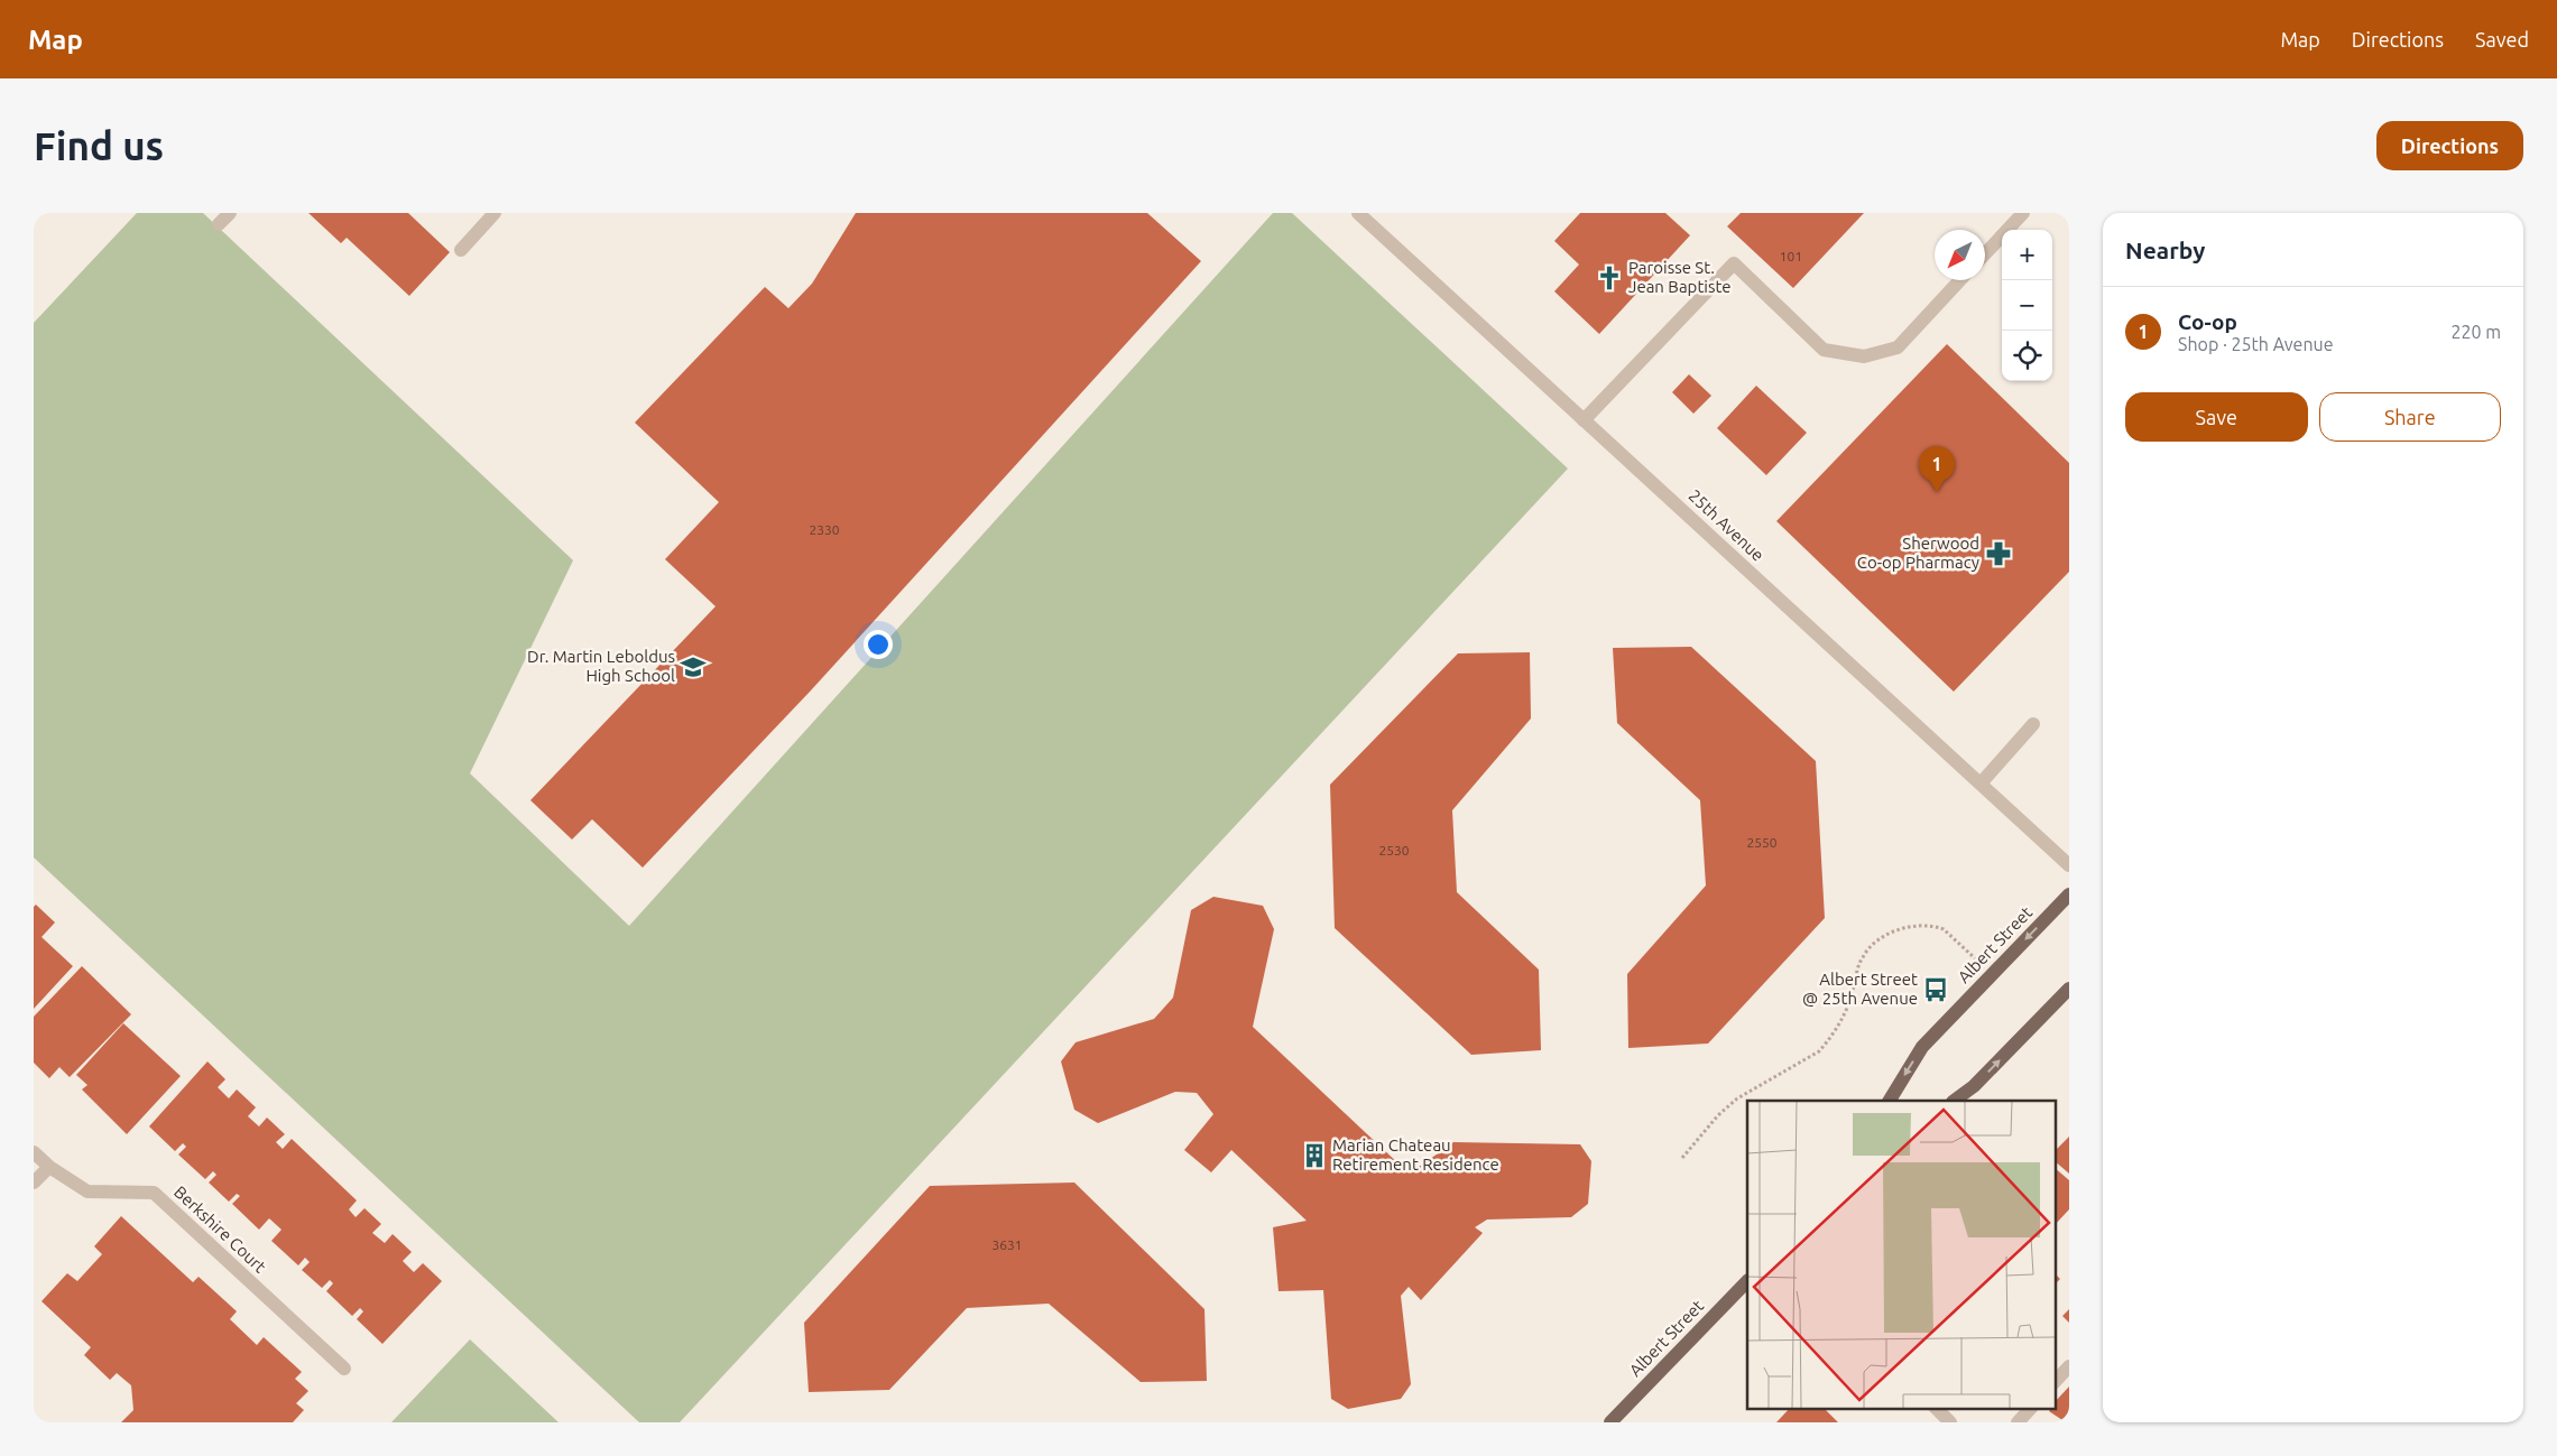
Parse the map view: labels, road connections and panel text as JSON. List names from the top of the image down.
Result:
{
  "streets": {
    "main road": ["Albert Street"],
    "street": ["25th Avenue", "Berkshire Court"]
  },
  "places": {
    "church": ["Paroisse St. Jean Baptiste"],
    "pharmacy": ["Sherwood Co-op Pharmacy"],
    "school or university": ["Dr. Martin Leboldus High School"],
    "bus stop": ["Albert Street @ 25th Avenue"],
    "building": ["Marian Chateau Retirement Residence"]
  },
  "house_numbers": [
    "101",
    "2330",
    "2550",
    "2530",
    "3631"
  ],
  "north": "bottom left",
  "page": {
    "header": "Map",
    "nav": ["Map", "Directions", "Saved"],
    "buttons": [
      "Directions",
      ["Save", "Share"]
    ],
    "title": "Find us",
    "heading": "Nearby",
    "map_buttons": ["+", "−"],
    "list": [
      {
        "mark": "1",
        "name": "Co-op",
        "note": "Shop · 25th Avenue",
        "value": "220 m"
      }
    ],
    "pins": "1"
  }
}
